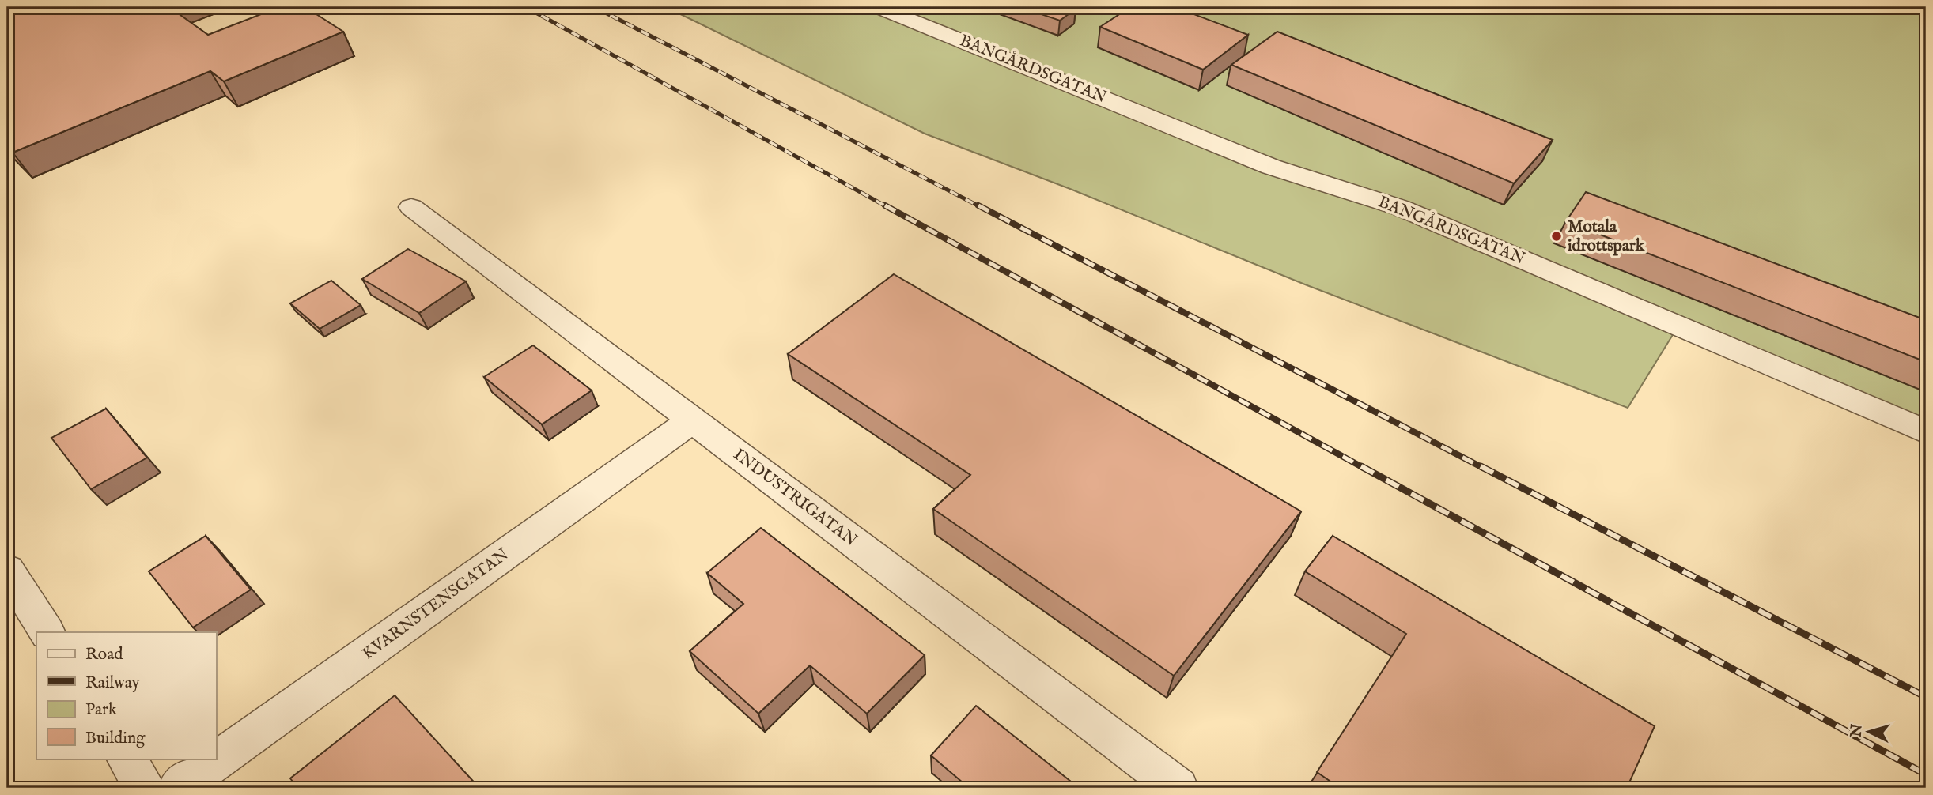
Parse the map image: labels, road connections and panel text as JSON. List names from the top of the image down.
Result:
{
  "streets": {
    "street": ["BANGÅRDSGATAN", "INDUSTRIGATAN", "KVARNSTENSGATAN"]
  },
  "crossings": [
    ["INDUSTRIGATAN", "KVARNSTENSGATAN"]
  ],
  "places": ["Motala idrottspark"],
  "legend": [
    "Road",
    "Railway",
    "Park",
    "Building"
  ],
  "north": "left"
}
